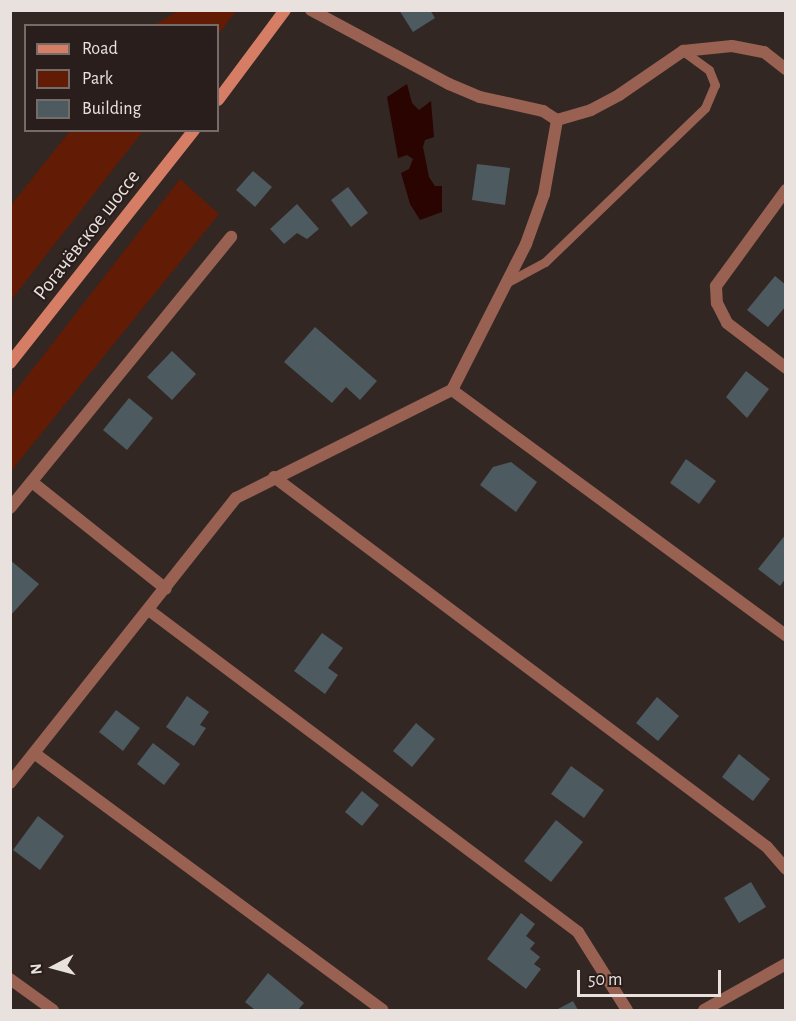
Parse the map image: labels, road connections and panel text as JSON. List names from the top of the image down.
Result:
{
  "streets": {
    "main road": ["Рогачёвское шоссе"]
  },
  "legend": ["Road", "Park", "Building"],
  "scale_bar": "50 m",
  "north": "left"
}
